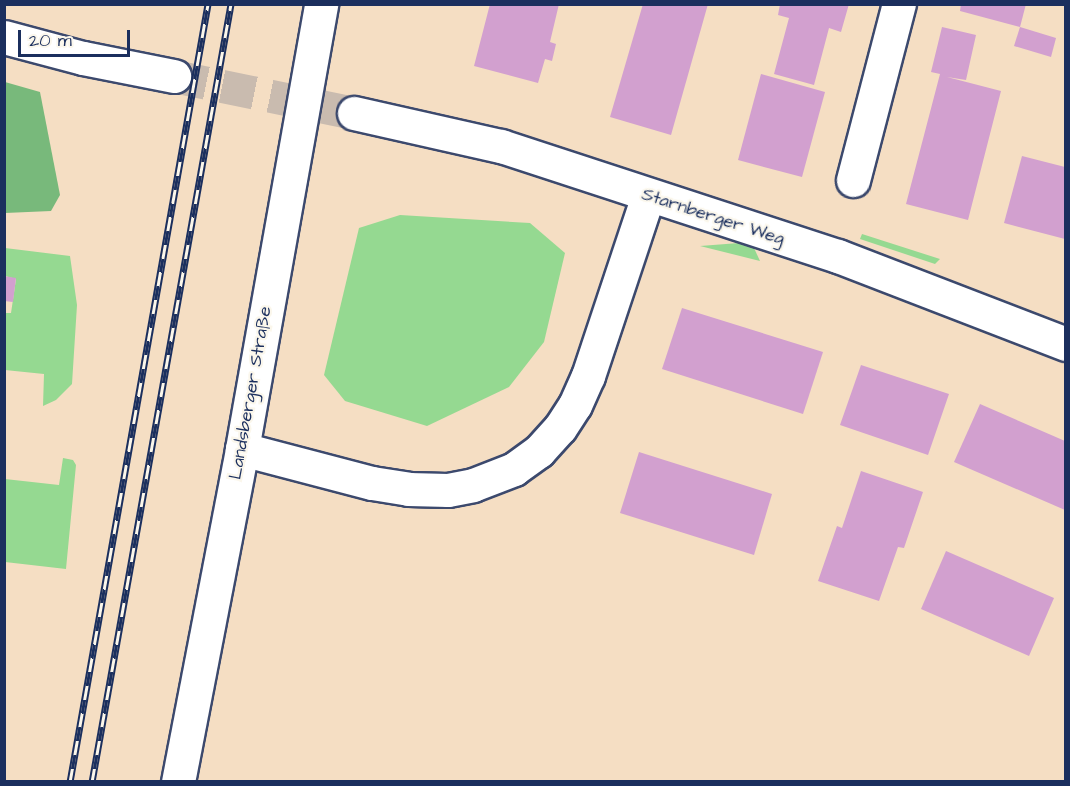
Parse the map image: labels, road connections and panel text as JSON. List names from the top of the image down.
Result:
{
  "streets": {
    "main road": ["Starnberger Weg", "Landsberger Straße"]
  },
  "scale_bar": "20 m"
}
